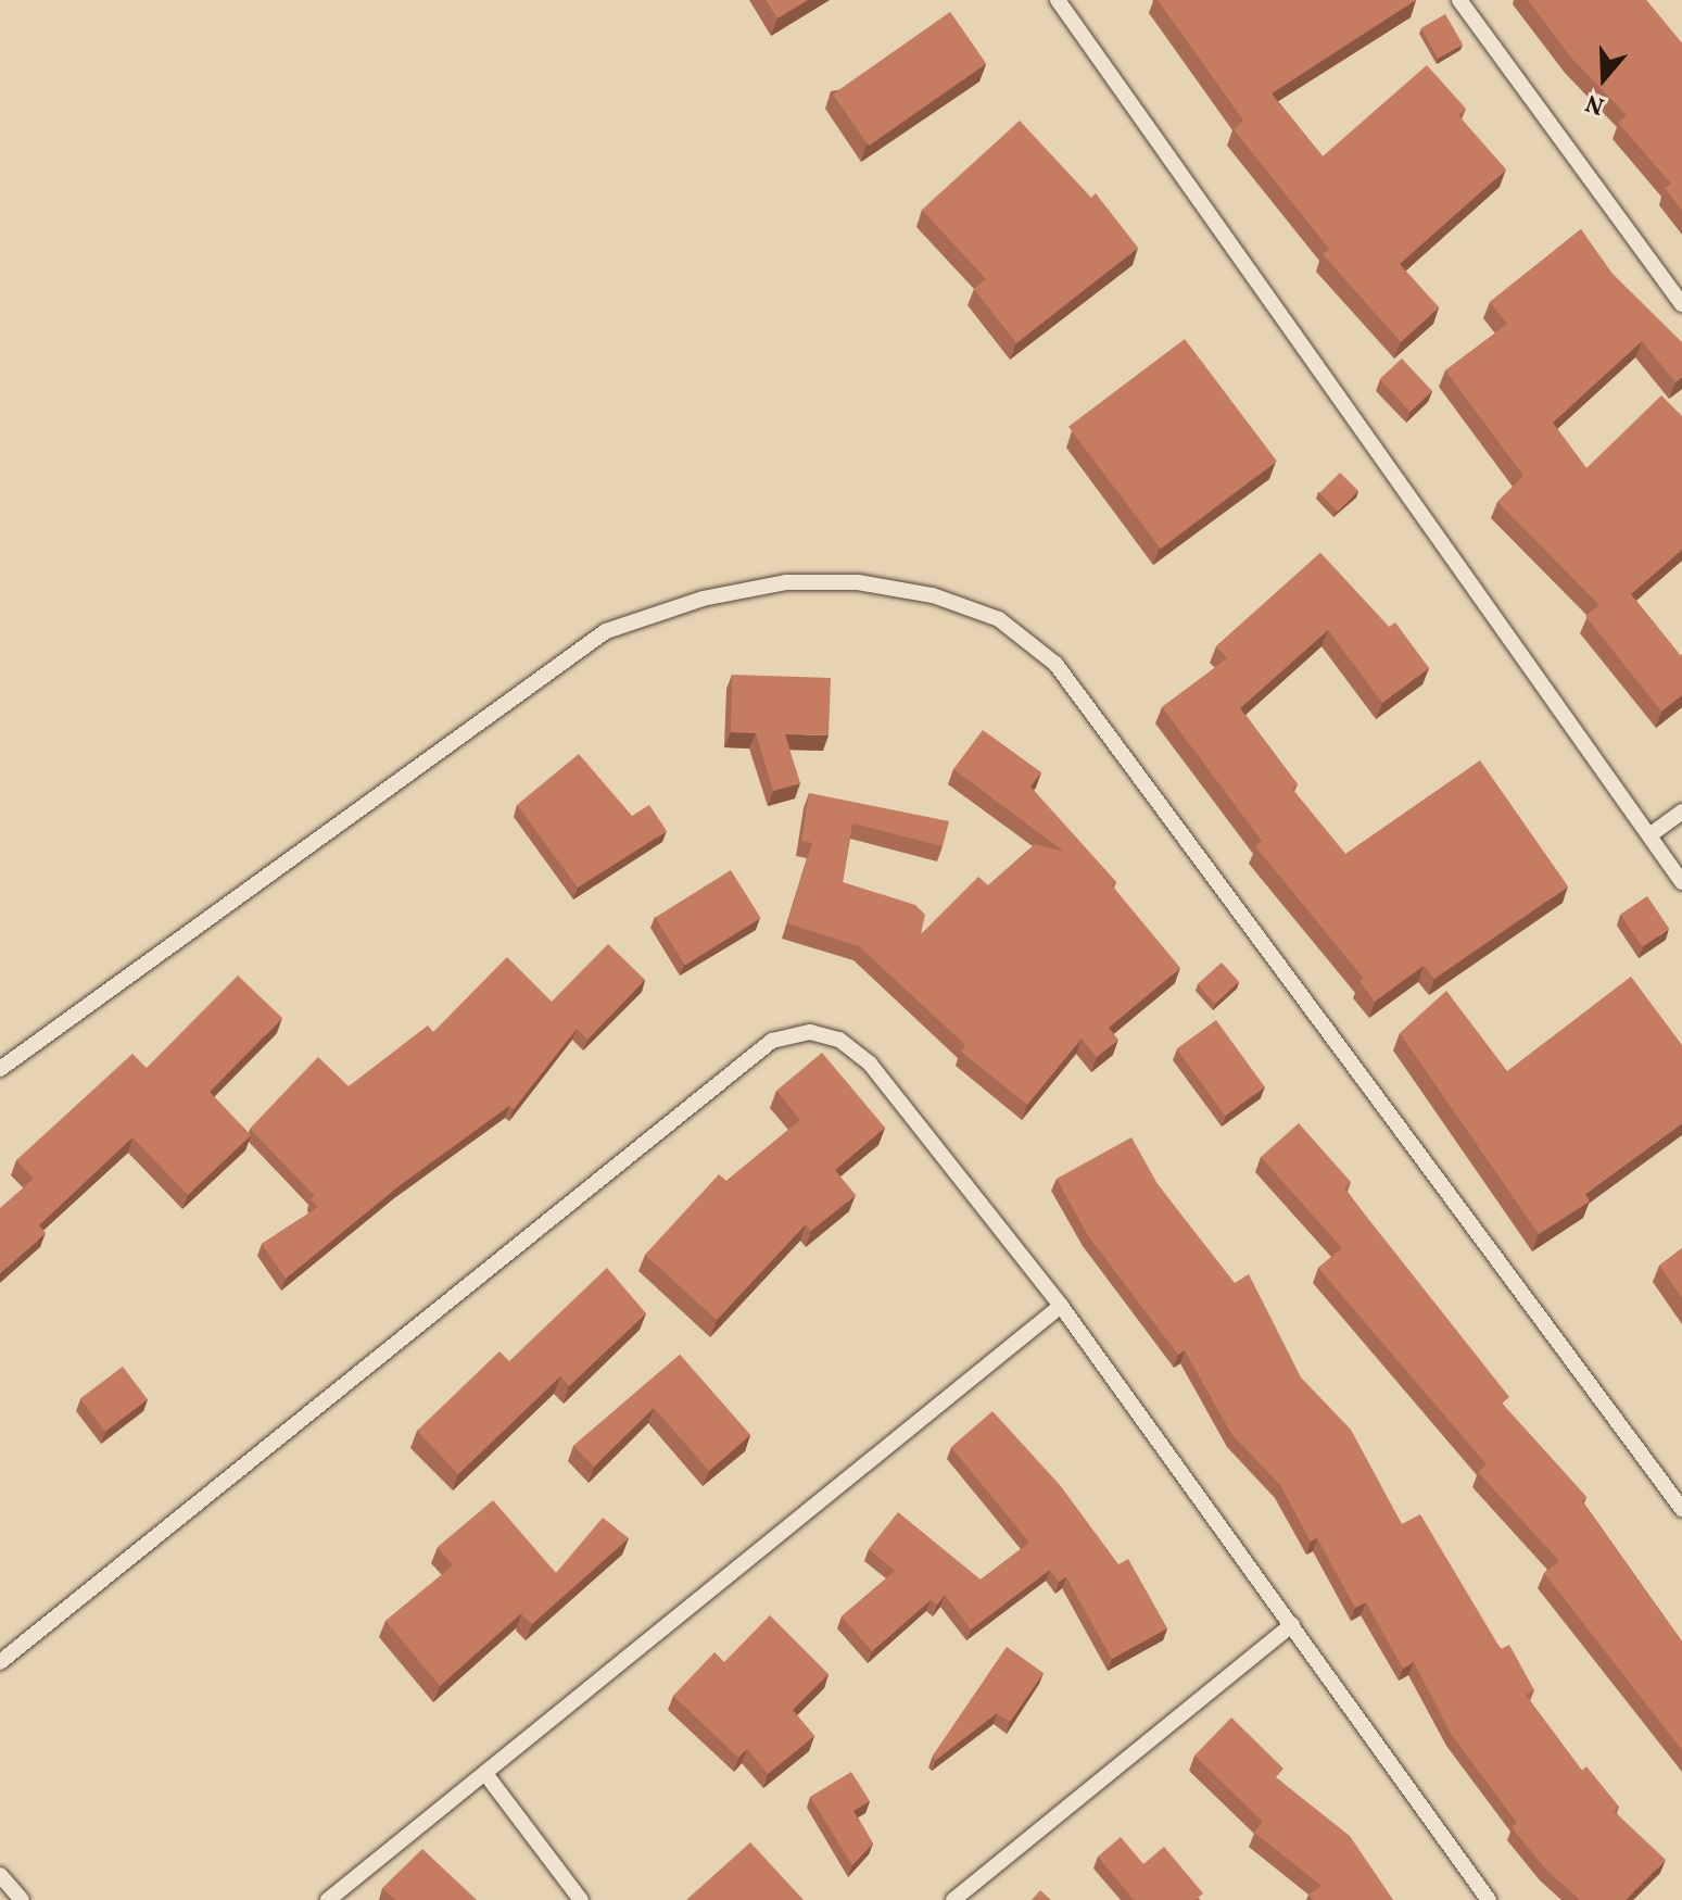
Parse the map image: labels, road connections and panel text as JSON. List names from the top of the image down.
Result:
{
  "north": "bottom"
}
